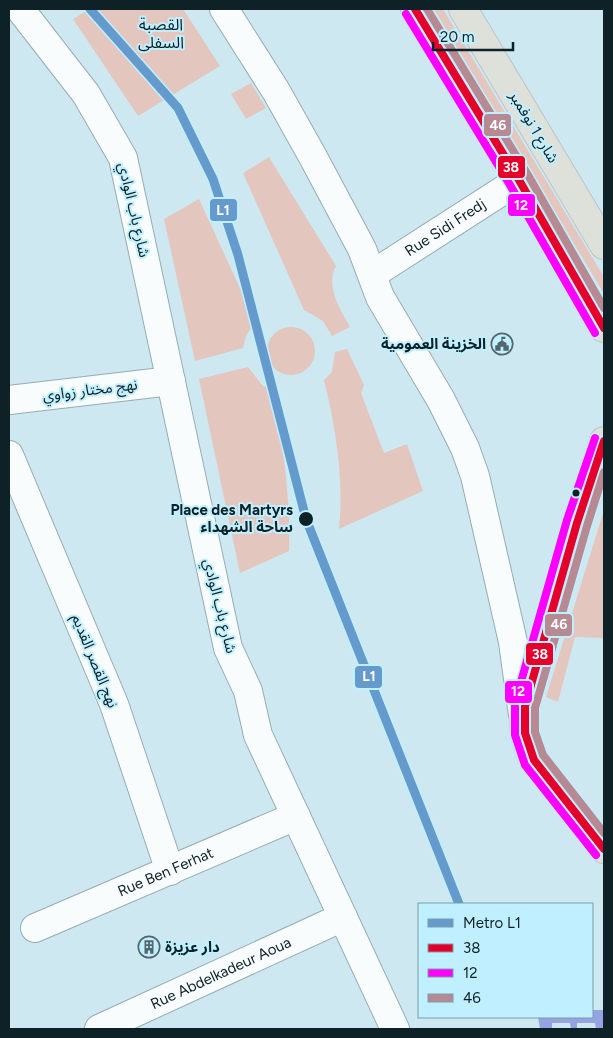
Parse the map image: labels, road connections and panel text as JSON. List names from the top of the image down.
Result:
{
  "streets": {
    "main road": ["شارع 1 نوفمبر"],
    "street": [
      "شارع باب الوادي",
      "Rue Sidi Fredj",
      "نهج مختار زواوي",
      "نهج القصر القديم",
      "Rue Ben Ferhat",
      "Rue Abdelkadeur Aoua"
    ]
  },
  "crossings": [
    ["شارع باب الوادي", "نهج مختار زواوي"],
    ["شارع باب الوادي", "Rue Ben Ferhat"],
    ["شارع باب الوادي", "Rue Abdelkadeur Aoua"],
    ["نهج القصر القديم", "Rue Ben Ferhat"]
  ],
  "districts": ["القصبة السفلى"],
  "places": {
    "public building": ["الخزينة العمومية"],
    "other": ["Place des Martyrs ساحة الشهداء"],
    "building": ["دار عزيزة"]
  },
  "lines": [
    "metro line L1",
    "transit line 38",
    "transit line 46",
    "transit line 12"
  ],
  "legend": [
    "Metro L1",
    "38",
    "12",
    "46"
  ],
  "scale_bar": "20 m"
}
